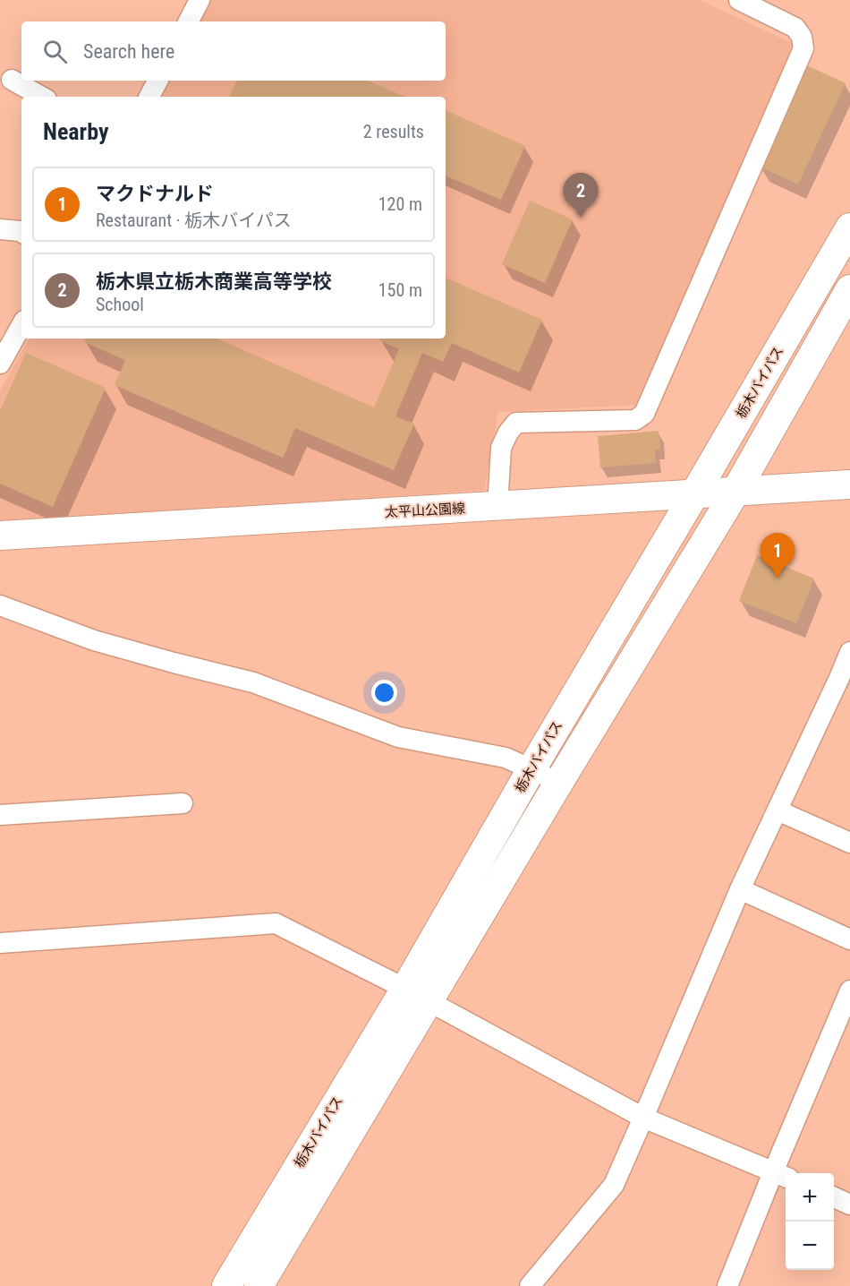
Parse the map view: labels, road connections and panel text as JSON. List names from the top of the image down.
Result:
{
  "streets": {
    "main road": ["栃木バイパス", "太平山公園線"]
  },
  "crossings": [
    ["栃木バイパス", "太平山公園線"]
  ],
  "page": {
    "search": "Search here",
    "heading": ["Nearby", "2 results"],
    "list": [
      {
        "mark": "1",
        "name": "マクドナルド",
        "note": "Restaurant · 栃木バイパス",
        "value": "120 m"
      },
      {
        "mark": "2",
        "name": "栃木県立栃木商業高等学校",
        "note": "School",
        "value": "150 m"
      }
    ],
    "pins": ["2", "1"],
    "map_buttons": ["+", "−"]
  }
}
